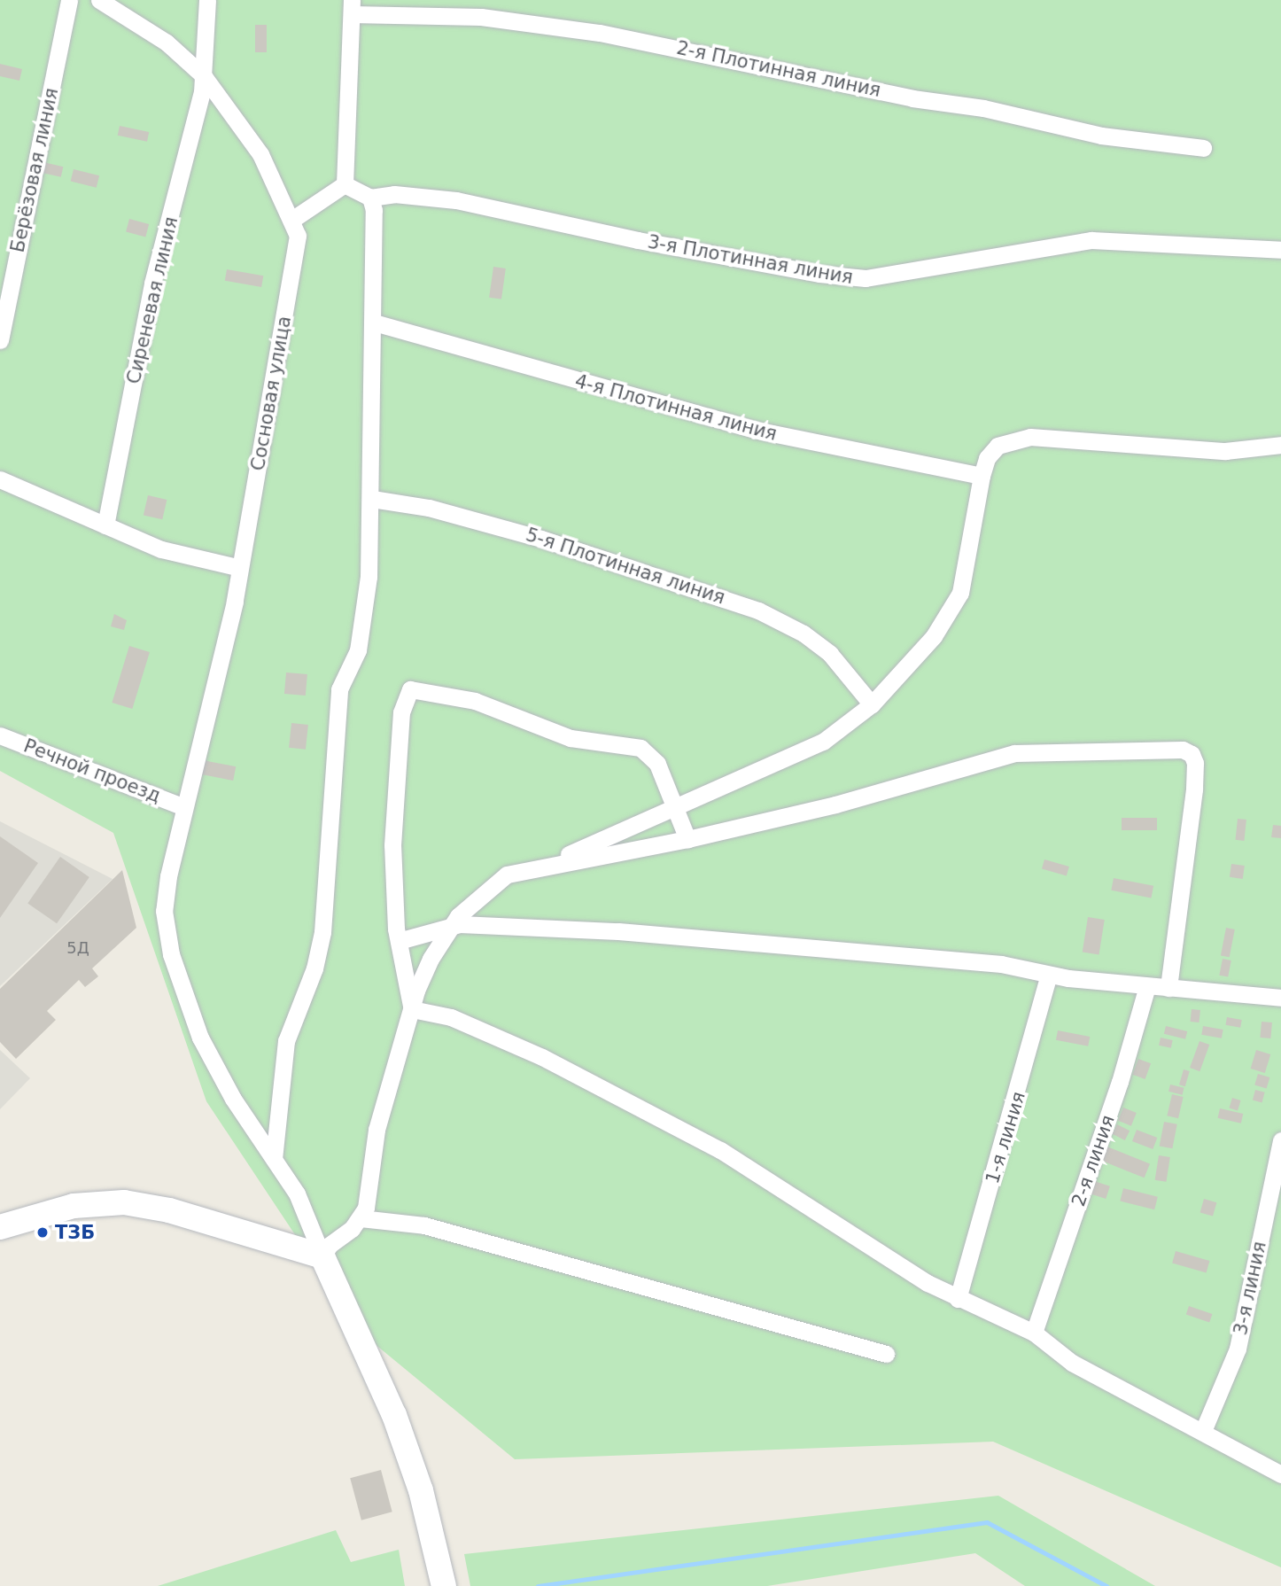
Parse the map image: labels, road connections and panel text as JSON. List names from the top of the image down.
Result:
{
  "streets": {
    "street": [
      "2-я Плотинная линия",
      "Берёзовая линия",
      "3-я Плотинная линия",
      "Сиреневая линия",
      "Сосновая улица",
      "4-я Плотинная линия",
      "5-я Плотинная линия",
      "Речной проезд",
      "1-я линия",
      "2-я линия",
      "3-я линия"
    ]
  },
  "crossings": [
    ["Сосновая улица", "Речной проезд"]
  ],
  "places": ["ТЗБ"],
  "house_numbers": ["5Д"]
}
